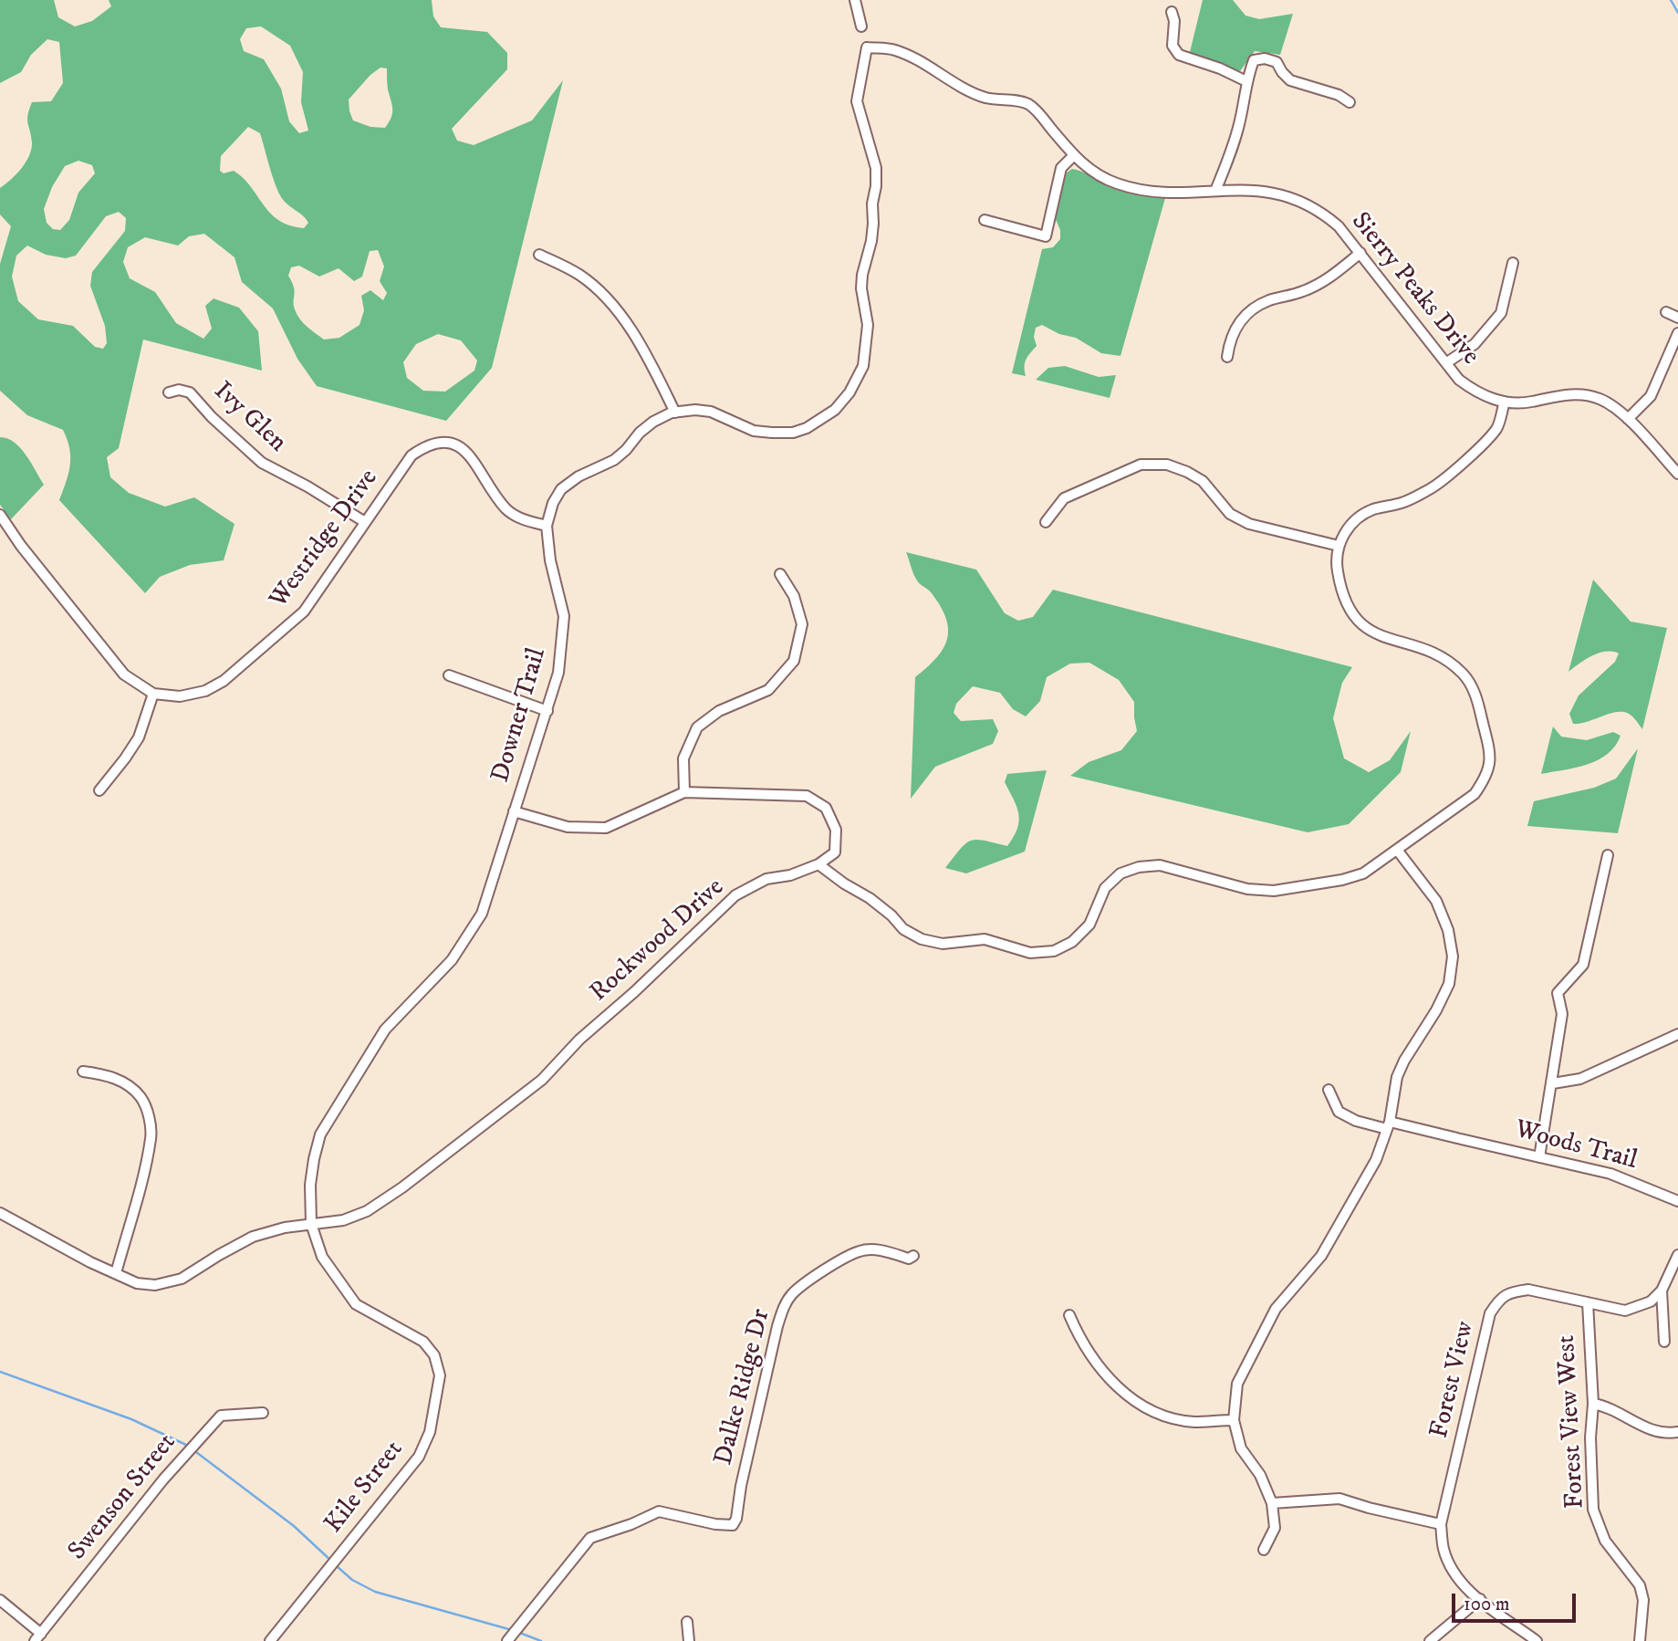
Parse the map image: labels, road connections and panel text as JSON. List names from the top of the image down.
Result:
{
  "streets": {
    "street": [
      "Sierry Peaks Drive",
      "Ivy Glen",
      "Westridge Drive",
      "Downer Trail",
      "Rockwood Drive",
      "Woods Trail",
      "Forest View",
      "Dalke Ridge Dr",
      "Forest View West",
      "Kile Street",
      "Swenson Street"
    ]
  },
  "crossings": [
    ["Sierry Peaks Drive", "Downer Trail"],
    ["Ivy Glen", "Westridge Drive"],
    ["Westridge Drive", "Downer Trail"],
    ["Downer Trail", "Rockwood Drive"],
    ["Downer Trail", "Kile Street"],
    ["Forest View", "Forest View West"]
  ],
  "scale_bar": "100 m"
}
